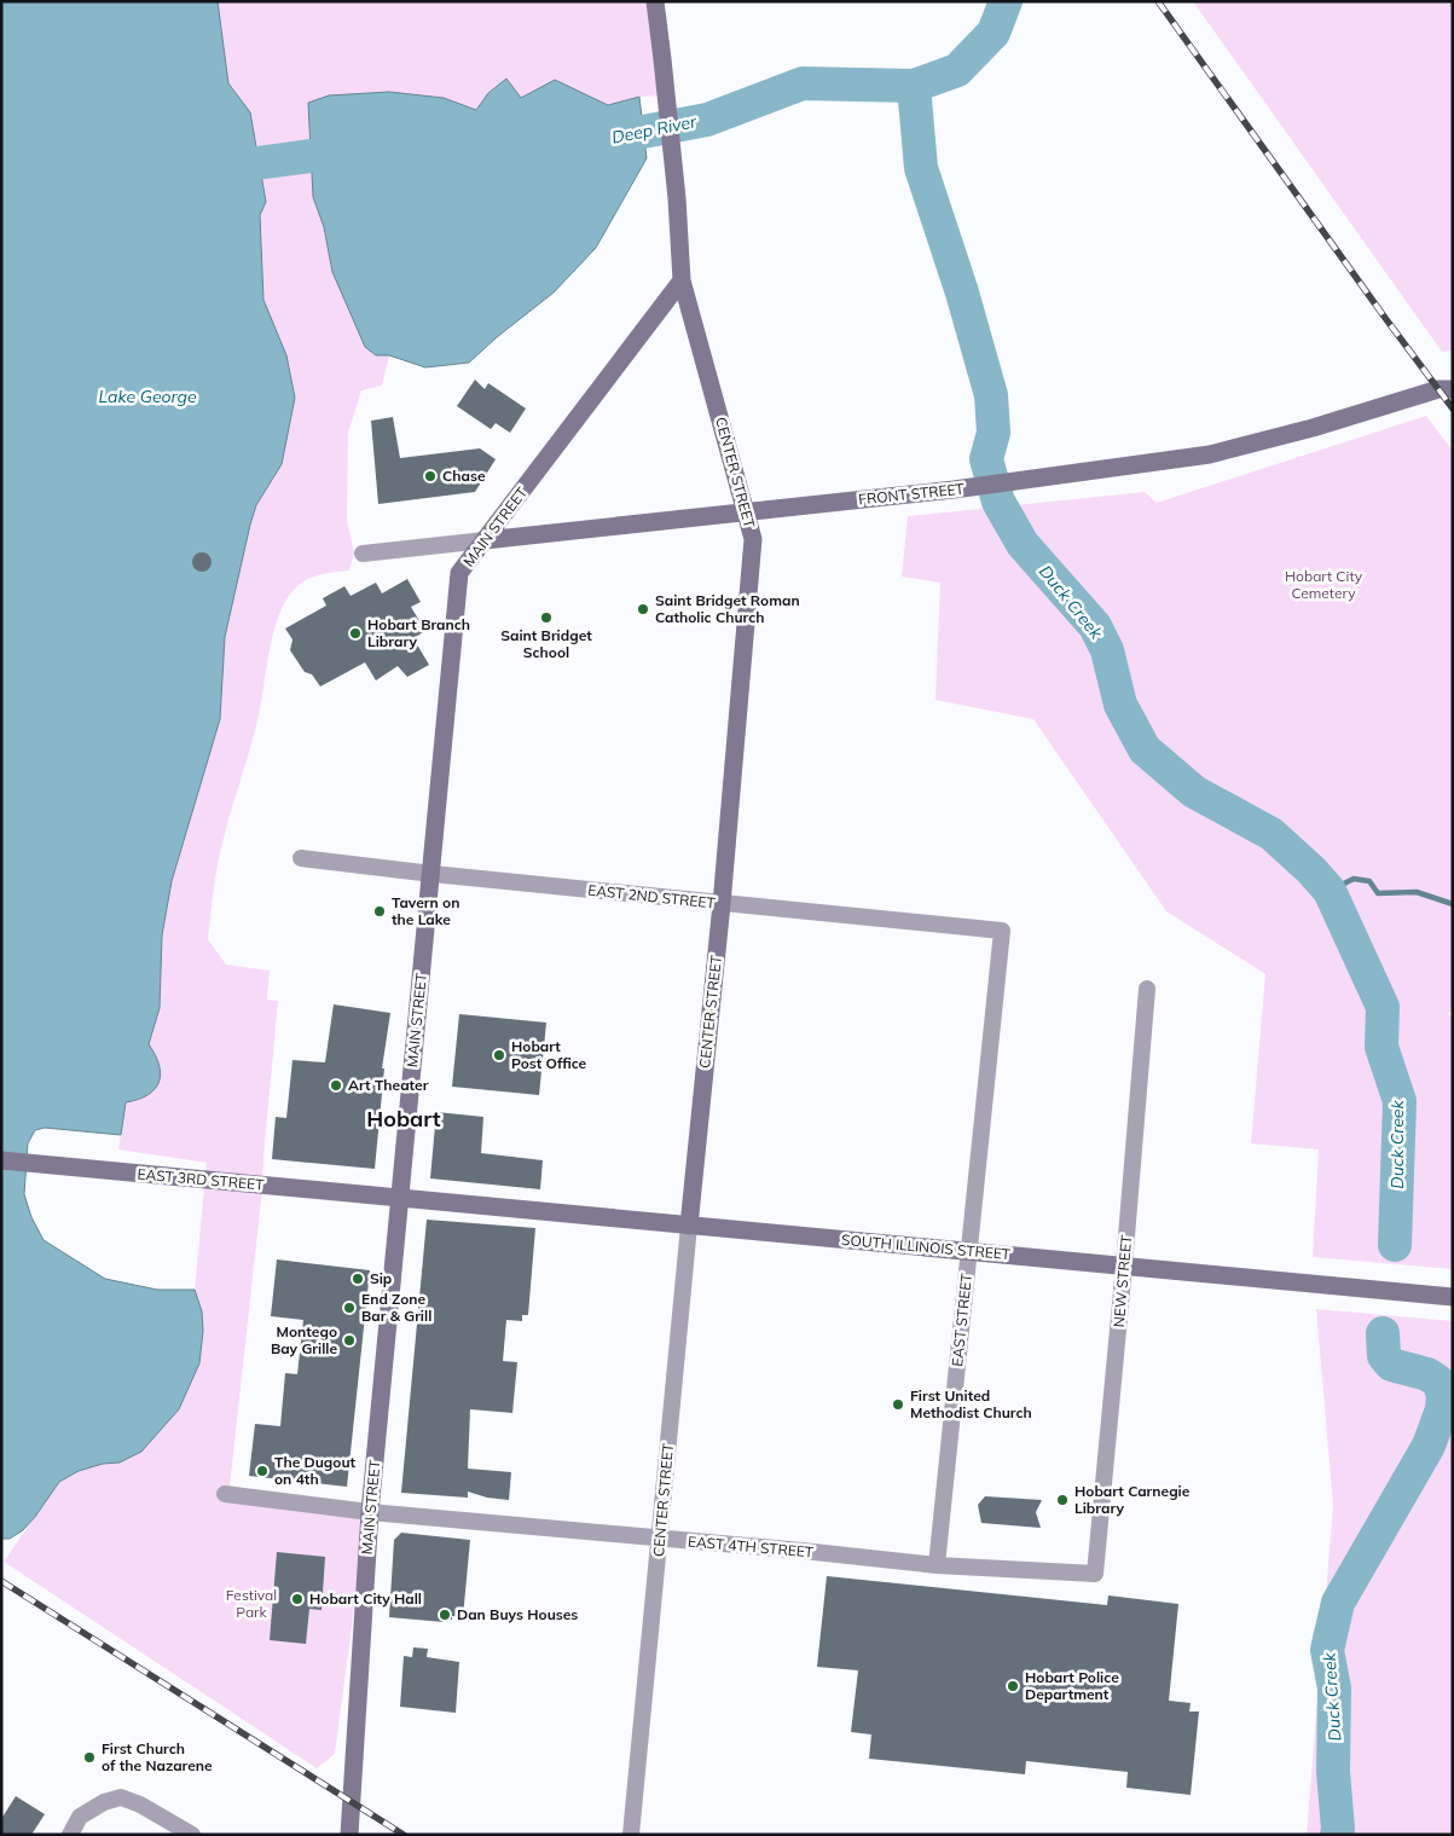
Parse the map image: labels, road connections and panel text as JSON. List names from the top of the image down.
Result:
{
  "streets": {
    "street": [
      "CENTER STREET",
      "FRONT STREET",
      "MAIN STREET",
      "EAST 2ND STREET",
      "EAST 3RD STREET",
      "SOUTH ILLINOIS STREET",
      "NEW STREET",
      "EAST STREET",
      "EAST 4TH STREET"
    ]
  },
  "crossings": [
    ["CENTER STREET", "FRONT STREET"],
    ["CENTER STREET", "MAIN STREET"],
    ["CENTER STREET", "EAST 2ND STREET"],
    ["CENTER STREET", "SOUTH ILLINOIS STREET"],
    ["CENTER STREET", "EAST 4TH STREET"],
    ["FRONT STREET", "MAIN STREET"],
    ["MAIN STREET", "EAST 2ND STREET"],
    ["MAIN STREET", "EAST 3RD STREET"],
    ["MAIN STREET", "SOUTH ILLINOIS STREET"],
    ["MAIN STREET", "EAST 4TH STREET"],
    ["EAST 2ND STREET", "EAST STREET"],
    ["EAST 3RD STREET", "SOUTH ILLINOIS STREET"],
    ["SOUTH ILLINOIS STREET", "NEW STREET"],
    ["SOUTH ILLINOIS STREET", "EAST STREET"],
    ["NEW STREET", "EAST 4TH STREET"],
    ["EAST STREET", "EAST 4TH STREET"]
  ],
  "districts": ["Hobart"],
  "water": ["Deep River", "Lake George", "Duck Creek"],
  "parks": ["Hobart City Cemetery", "Festival Park"],
  "places": [
    "Chase",
    "Saint Bridget Roman Catholic Church",
    "Saint Bridget School",
    "Hobart Branch Library",
    "Tavern on the Lake",
    "Hobart Post Office",
    "Art Theater",
    "Sip",
    "End Zone Bar & Grill",
    "Montego Bay Grille",
    "First United Methodist Church",
    "The Dugout on 4th",
    "Hobart Carnegie Library",
    "Hobart City Hall",
    "Dan Buys Houses",
    "Hobart Police Department",
    "First Church of the Nazarene"
  ]
}
